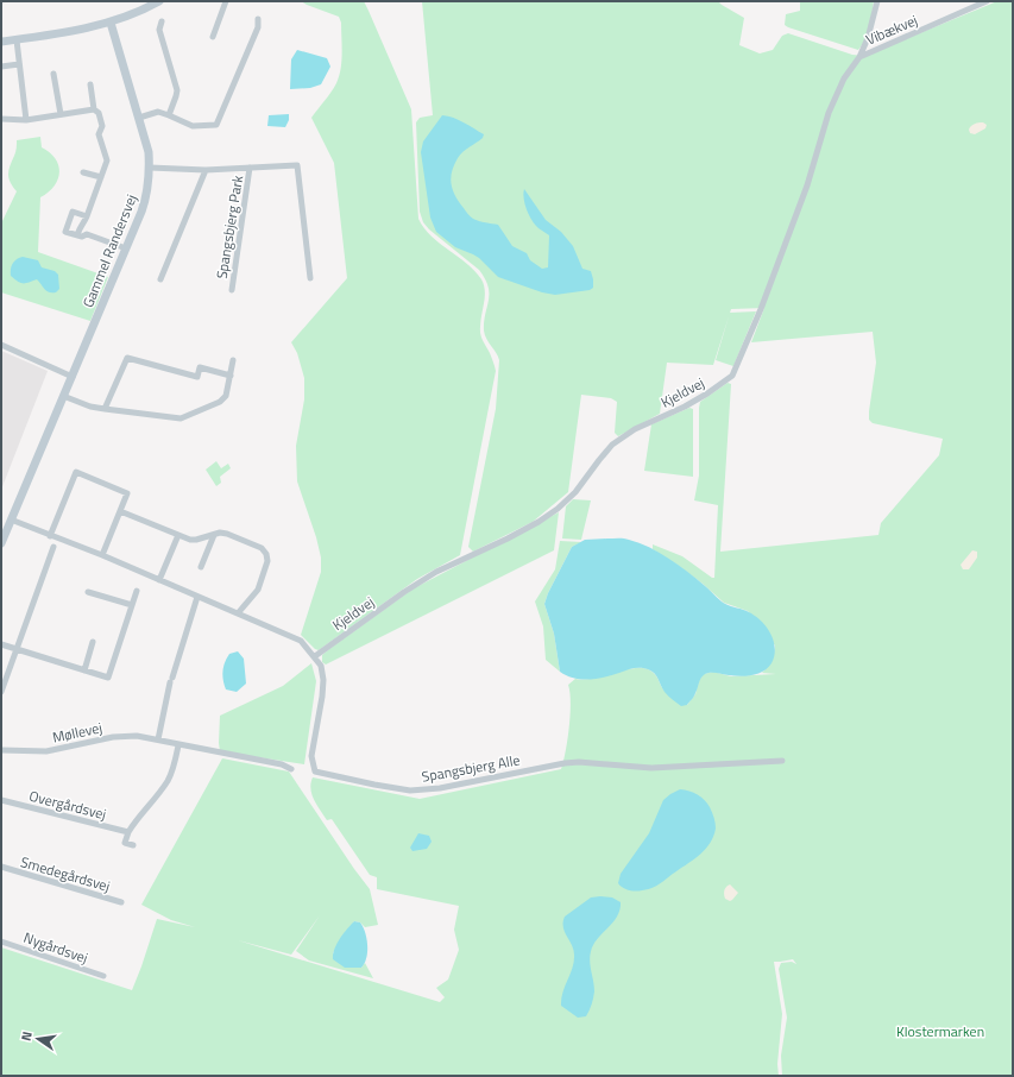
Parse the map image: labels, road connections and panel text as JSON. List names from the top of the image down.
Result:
{
  "streets": {
    "street": [
      "Vibækvej",
      "Spangsbjerg Park",
      "Gammel Randersvej",
      "Kjeldvej",
      "Møllevej",
      "Spangsbjerg Alle",
      "Overgårdsvej",
      "Smedegårdsvej",
      "Nygårdsvej"
    ]
  },
  "crossings": [
    ["Vibækvej", "Kjeldvej"],
    ["Spangsbjerg Park", "Gammel Randersvej"],
    ["Gammel Randersvej", "Spangsbjerg Alle"],
    ["Kjeldvej", "Spangsbjerg Alle"]
  ],
  "parks": ["Klostermarken"],
  "north": "left"
}
